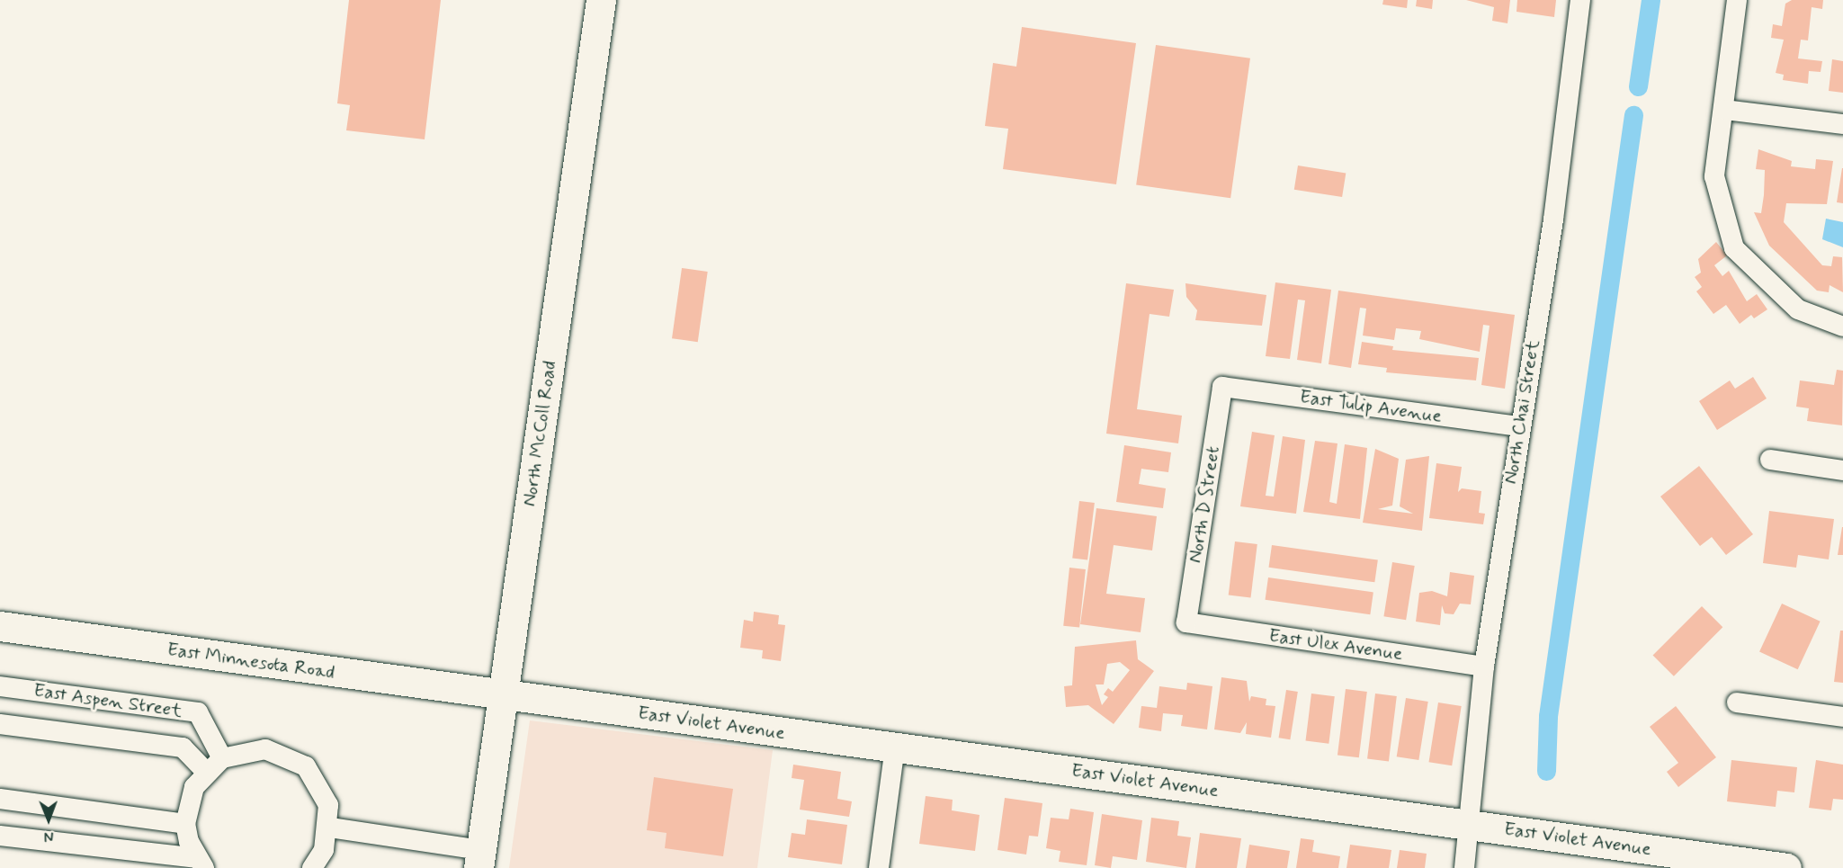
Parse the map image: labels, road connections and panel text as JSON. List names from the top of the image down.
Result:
{
  "streets": {
    "street": [
      "East Tulip Avenue",
      "North Chai Street",
      "North McColl Road",
      "North D Street",
      "East Ulex Avenue",
      "East Minnesota Road",
      "East Aspen Street",
      "East Violet Avenue"
    ]
  },
  "crossings": [
    ["East Tulip Avenue", "North Chai Street"],
    ["East Tulip Avenue", "North D Street"],
    ["North Chai Street", "East Ulex Avenue"],
    ["North Chai Street", "East Violet Avenue"],
    ["North McColl Road", "East Minnesota Road"],
    ["North McColl Road", "East Violet Avenue"],
    ["North D Street", "East Ulex Avenue"],
    ["East Minnesota Road", "East Violet Avenue"]
  ],
  "north": "bottom"
}
